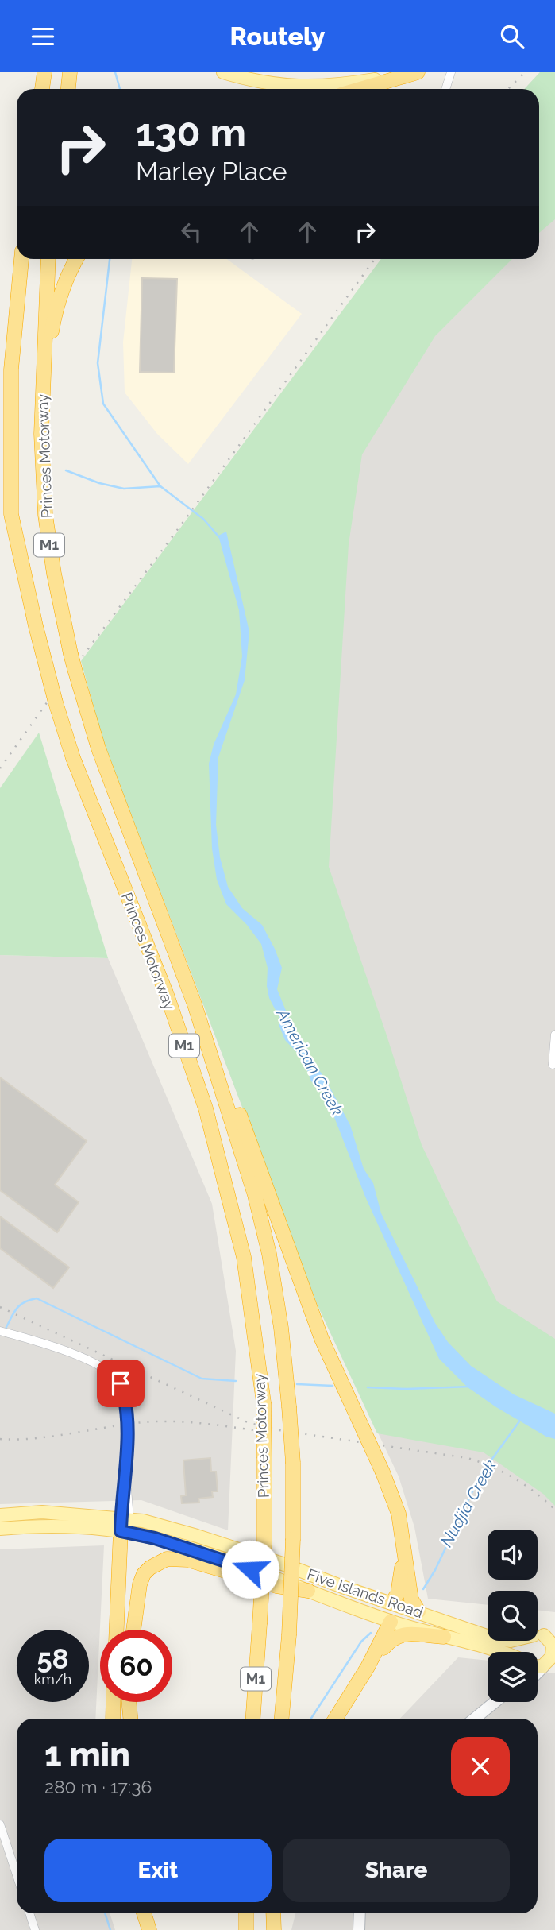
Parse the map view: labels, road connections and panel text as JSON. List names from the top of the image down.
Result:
{
  "streets": {
    "highway": ["Princes Motorway", "M1"],
    "main road": ["Five Islands Road"]
  },
  "water": ["American Creek", "Nudjia Creek"],
  "page": {
    "header": "Routely",
    "turn": ["130 m", "Marley Place"],
    "speed": "58 km/h",
    "limit": "60",
    "heading": ["1 min", "280 m · 17:36"],
    "buttons": ["Exit", "Share"]
  }
}
